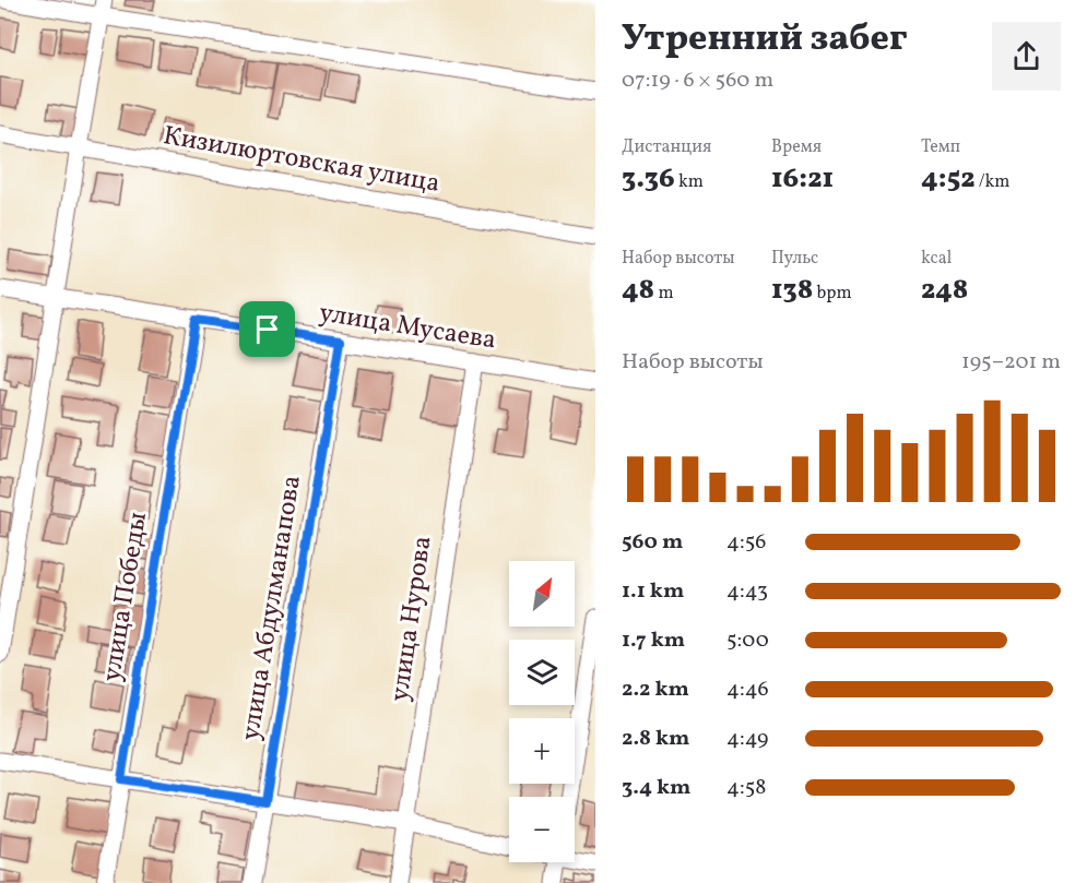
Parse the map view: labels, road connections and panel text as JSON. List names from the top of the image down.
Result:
{
  "streets": {
    "street": [
      "Кизилюртовская улица",
      "улица Мусаева",
      "улица Победы",
      "улица Абдулманапова",
      "улица Нурова"
    ]
  },
  "crossings": [
    ["улица Мусаева", "улица Победы"],
    ["улица Мусаева", "улица Абдулманапова"],
    ["улица Мусаева", "улица Нурова"]
  ],
  "north": "top right",
  "page": {
    "heading": ["Утренний забег", "07:19 · 6 × 560 m"],
    "stats": [
      ["Дистанция", "3.36 km"],
      ["Время", "16:21"],
      ["Темп", "4:52 /km"],
      ["Набор высоты", "48 m"],
      ["Пульс", "138 bpm"],
      ["kcal", "248"]
    ],
    "chart": ["Набор высоты", "195–201 m"],
    "list": [
      {
        "name": "560 m",
        "note": "4:56"
      },
      {
        "name": "1.1 km",
        "note": "4:43"
      },
      {
        "name": "1.7 km",
        "note": "5:00"
      },
      {
        "name": "2.2 km",
        "note": "4:46"
      },
      {
        "name": "2.8 km",
        "note": "4:49"
      },
      {
        "name": "3.4 km",
        "note": "4:58"
      }
    ],
    "map_buttons": ["+", "−"]
  }
}
